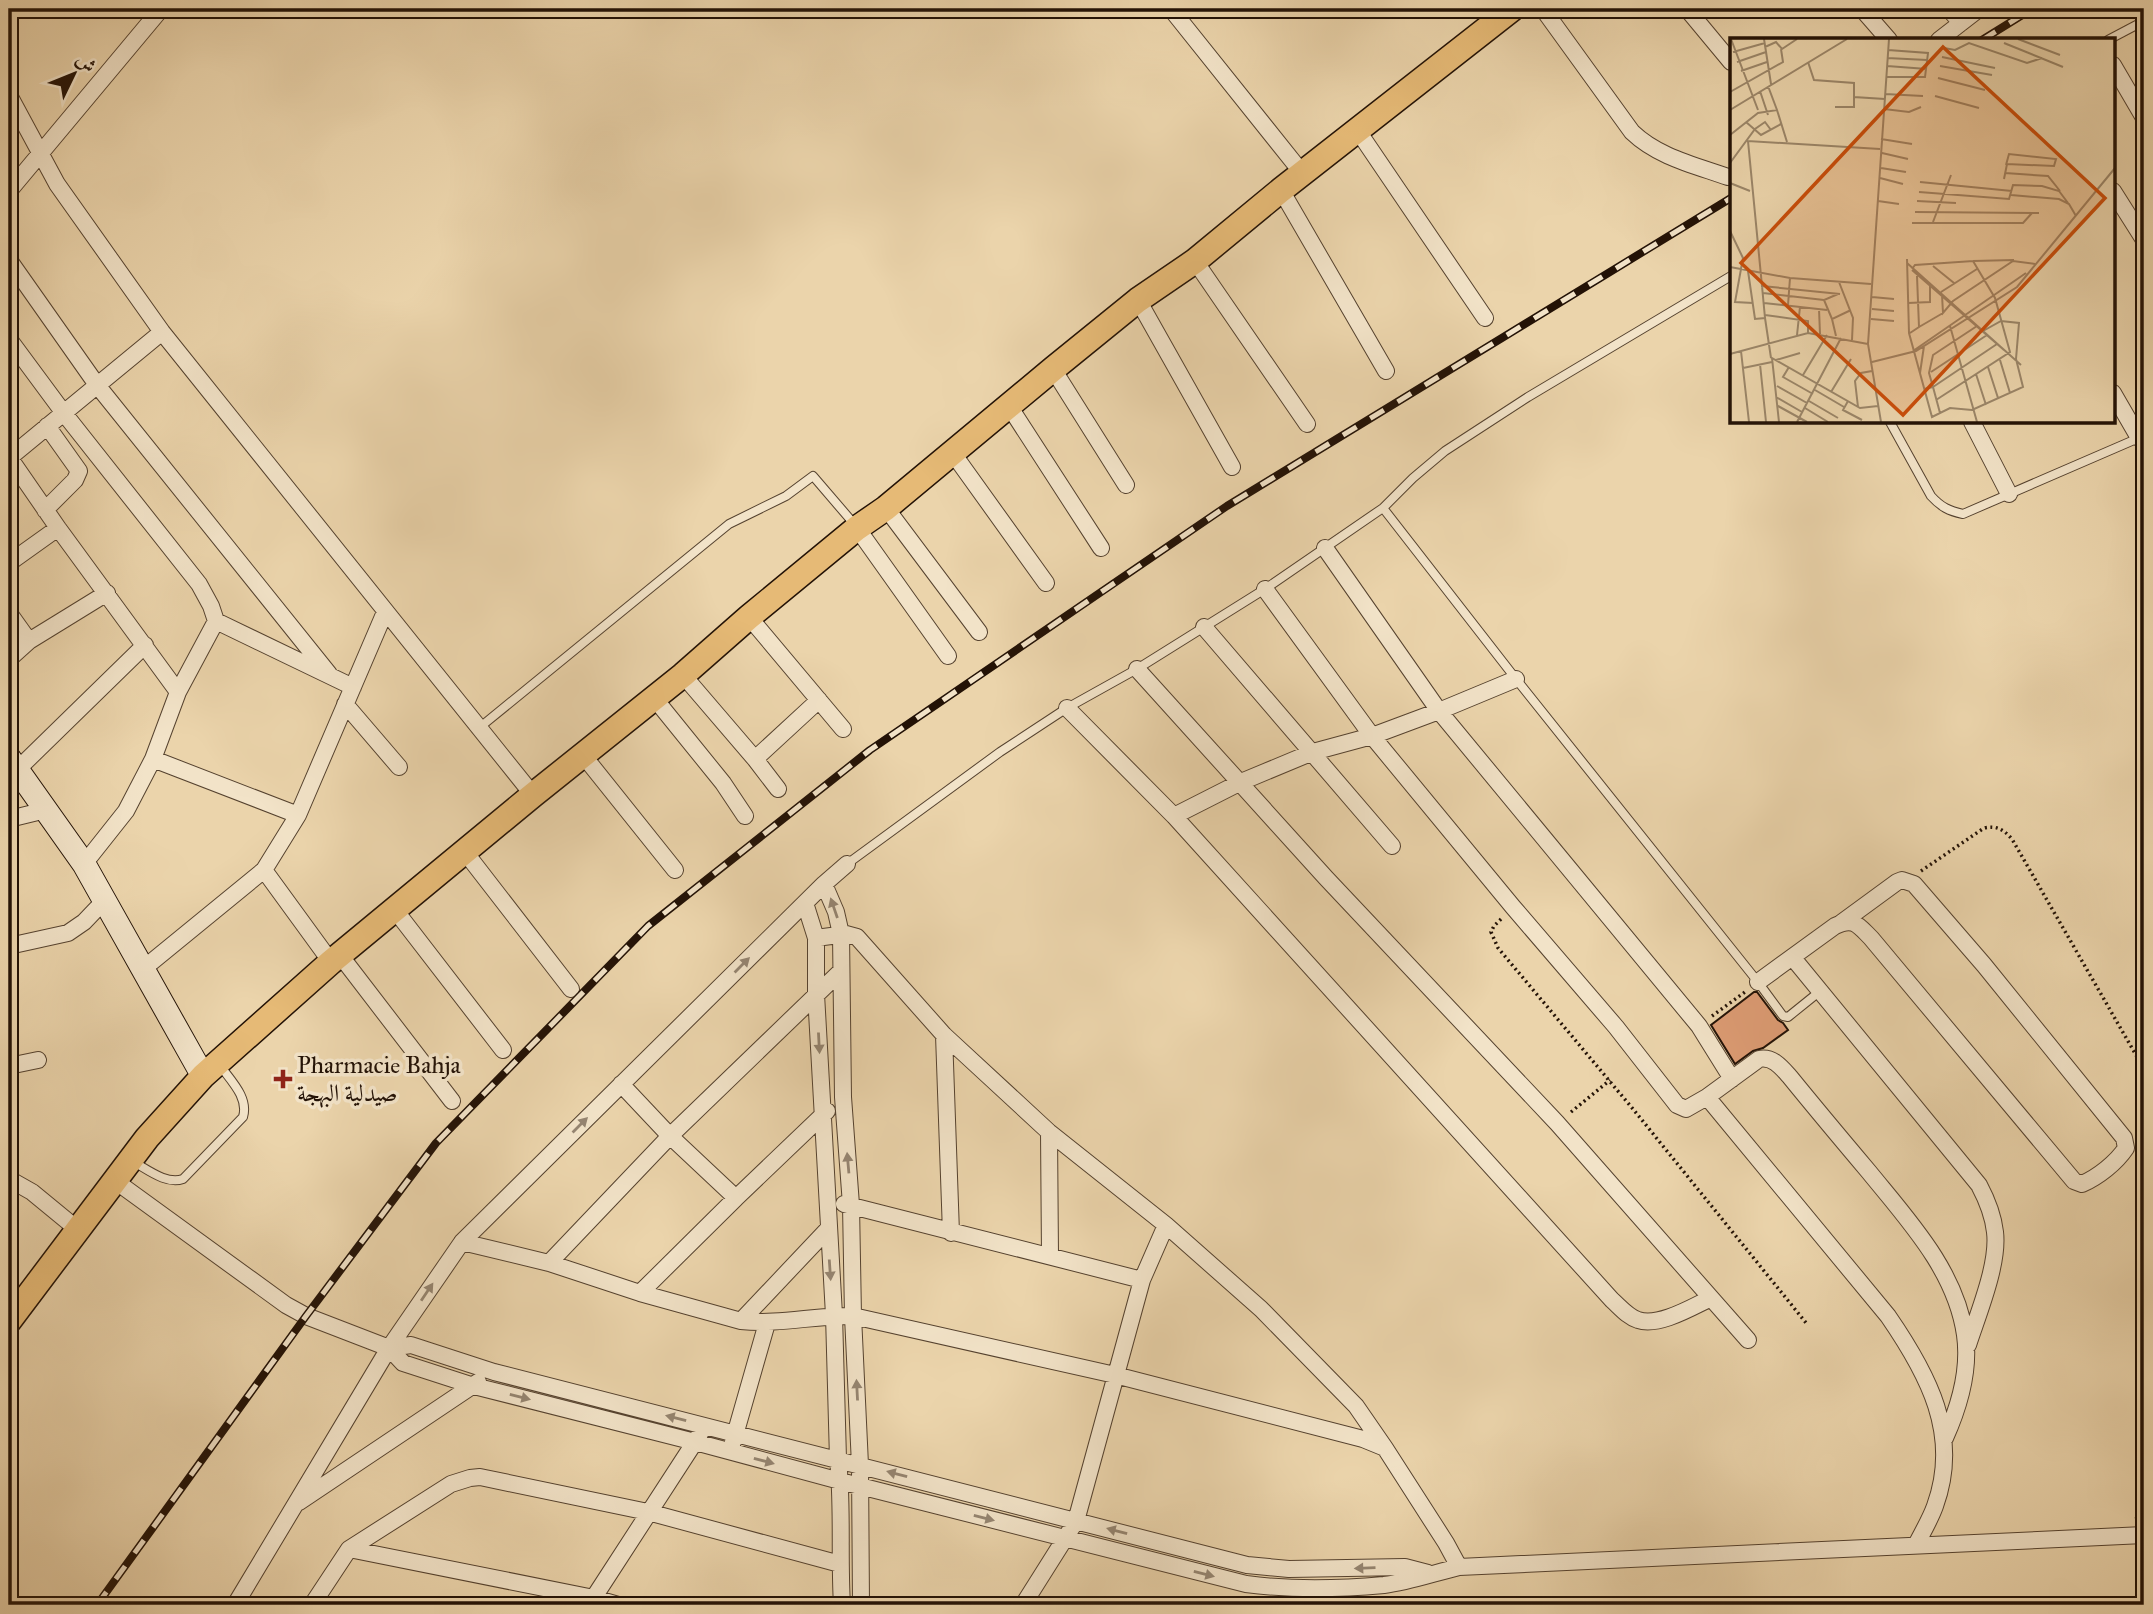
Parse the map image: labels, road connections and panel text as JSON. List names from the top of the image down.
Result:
{
  "places": {
    "health": ["Pharmacie Bahja صيدلية البهجة"]
  },
  "north": "top right"
}
